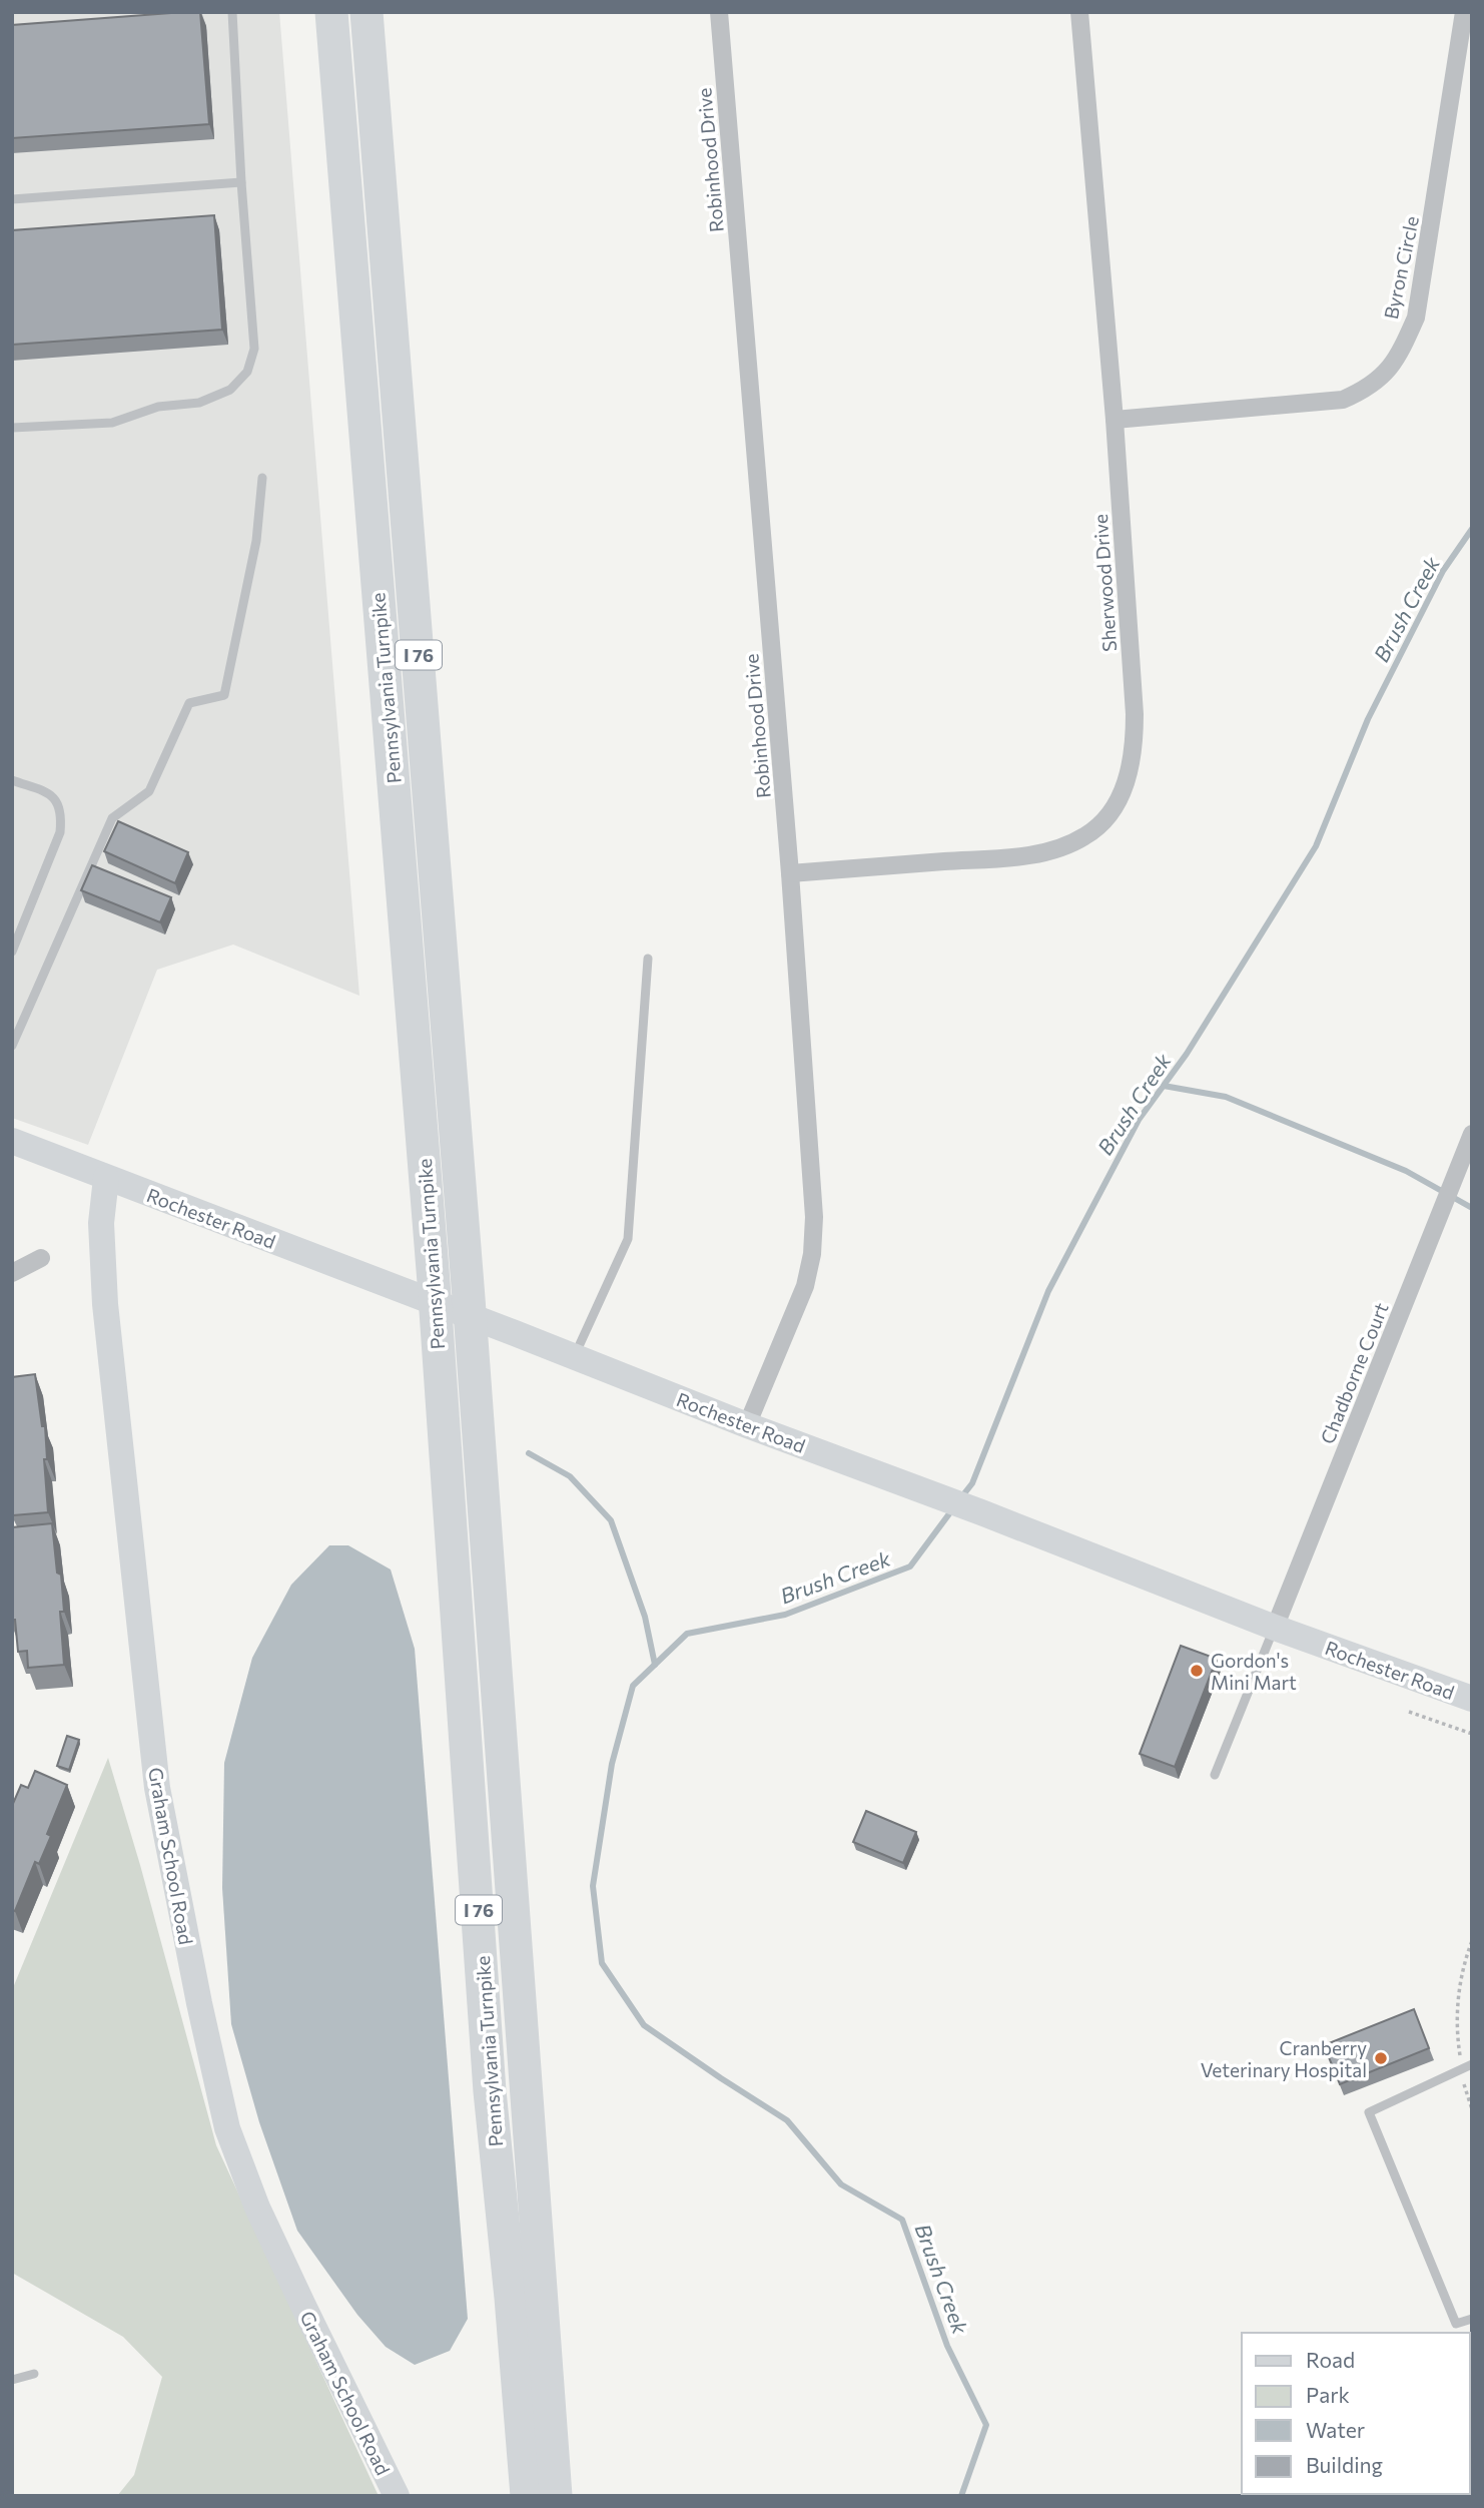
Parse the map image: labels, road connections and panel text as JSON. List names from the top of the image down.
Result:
{
  "streets": {
    "highway": ["I 76", "Pennsylvania Turnpike"],
    "street": [
      "Robinhood Drive",
      "Byron Circle",
      "Sherwood Drive",
      "Rochester Road",
      "Chadborne Court",
      "Graham School Road"
    ]
  },
  "crossings": [
    ["Robinhood Drive", "Sherwood Drive"],
    ["Robinhood Drive", "Rochester Road"],
    ["Byron Circle", "Sherwood Drive"],
    ["Rochester Road", "Chadborne Court"],
    ["Rochester Road", "Graham School Road"]
  ],
  "water": ["Brush Creek"],
  "places": ["Gordon's Mini Mart", "Cranberry Veterinary Hospital"],
  "legend": [
    "Road",
    "Park",
    "Water",
    "Building"
  ]
}
